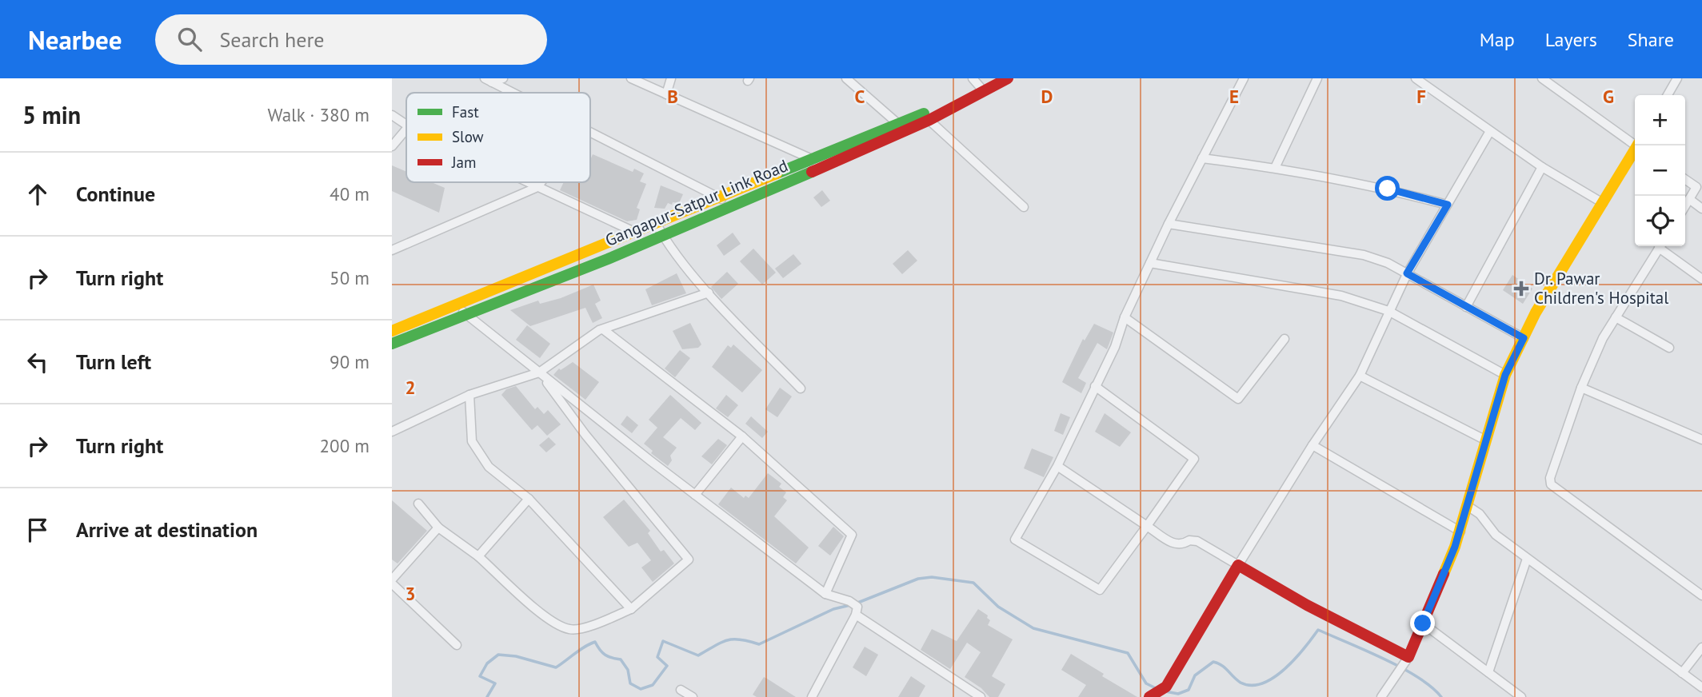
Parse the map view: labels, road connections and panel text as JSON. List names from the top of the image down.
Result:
{
  "streets": {
    "main road": ["Gangapur-Satpur Link Road"]
  },
  "places": {
    "health": ["Dr. Pawar Children's Hospital"]
  },
  "legend": ["Fast", "Slow", "Jam"],
  "page": {
    "header": "Nearbee",
    "search": "Search here",
    "nav": ["Map", "Layers", "Share"],
    "heading": ["5 min", "Walk · 380 m"],
    "map_buttons": ["+", "−"],
    "list": [
      ["Continue", "40 m"],
      ["Turn right", "50 m"],
      ["Turn left", "90 m"],
      ["Turn right", "200 m"],
      "Arrive at destination"
    ]
  },
  "grid": {
    "columns": [
      "B",
      "C",
      "D",
      "E",
      "F",
      "G"
    ],
    "rows": ["2", "3"]
  }
}
